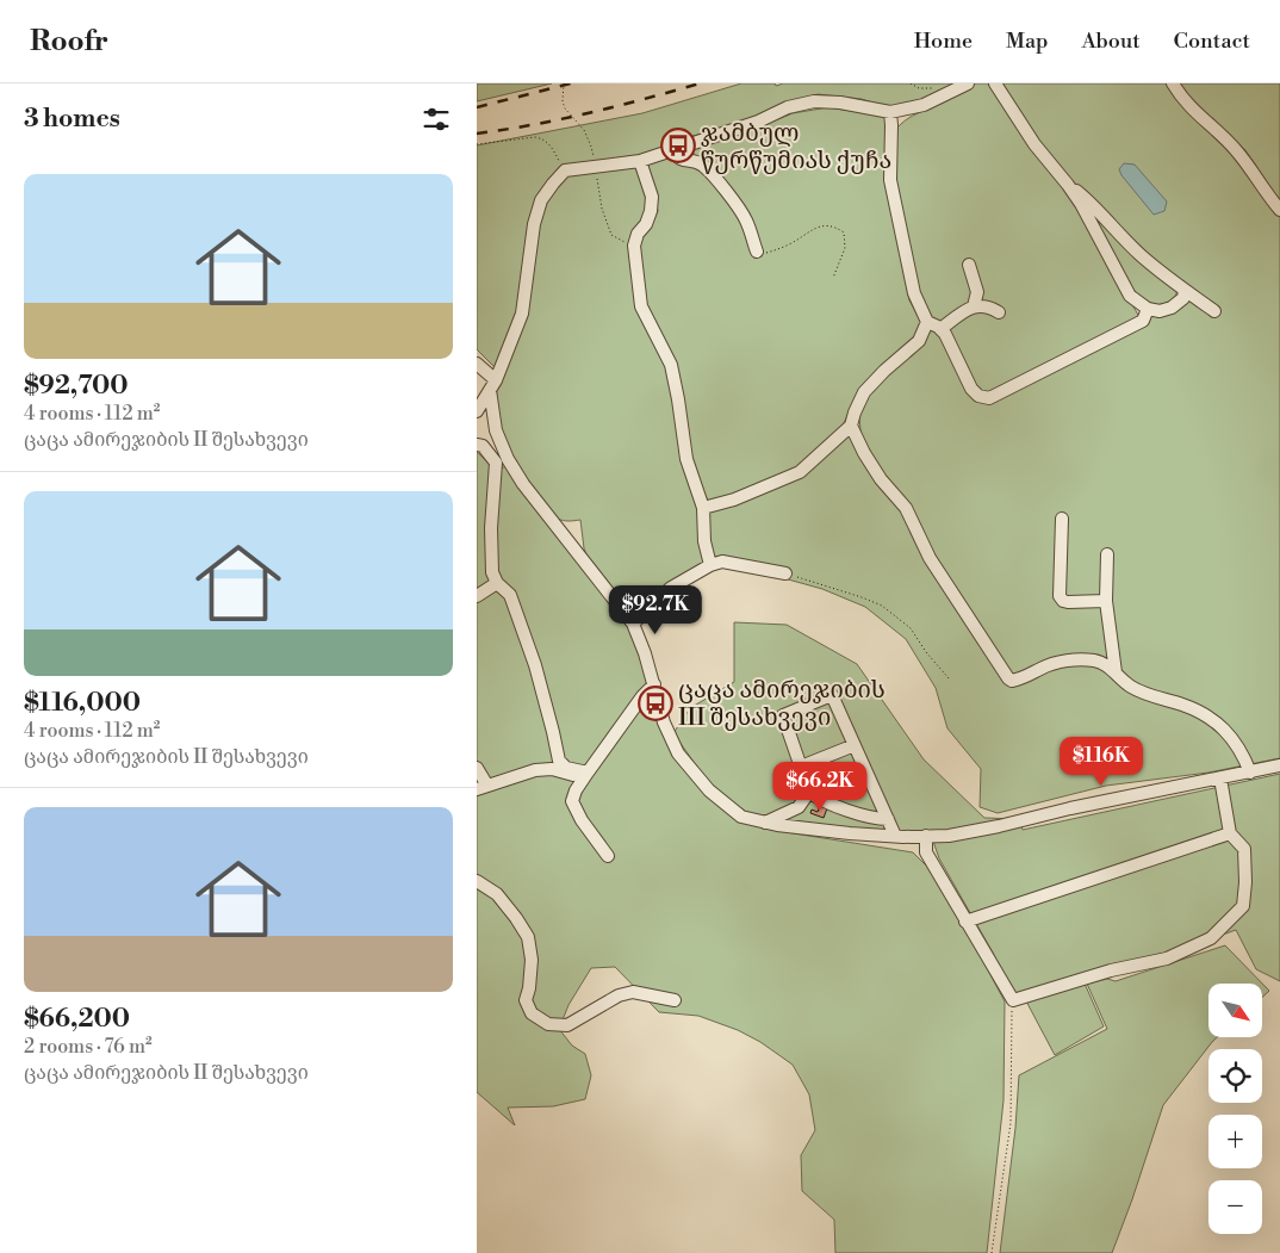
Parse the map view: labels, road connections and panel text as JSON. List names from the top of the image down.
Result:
{
  "places": {
    "bus stop": ["ჯამბულ წურწუმიას ქუჩა", "ცაცა ამირეჯიბის III შესახვევი"]
  },
  "north": "bottom right",
  "page": {
    "header": "Roofr",
    "nav": [
      "Home",
      "Map",
      "About",
      "Contact"
    ],
    "heading": "3 homes",
    "list": [
      {
        "name": "$92,700",
        "note": "4 rooms · 112 m² · ცაცა ამირეჯიბის II შესახვევი"
      },
      {
        "name": "$116,000",
        "note": "4 rooms · 112 m² · ცაცა ამირეჯიბის II შესახვევი"
      },
      {
        "name": "$66,200",
        "note": "2 rooms · 76 m² · ცაცა ამირეჯიბის II შესახვევი"
      }
    ],
    "price": ["$92.7K", "$116K", "$66.2K"],
    "map_buttons": ["+", "−"]
  }
}
